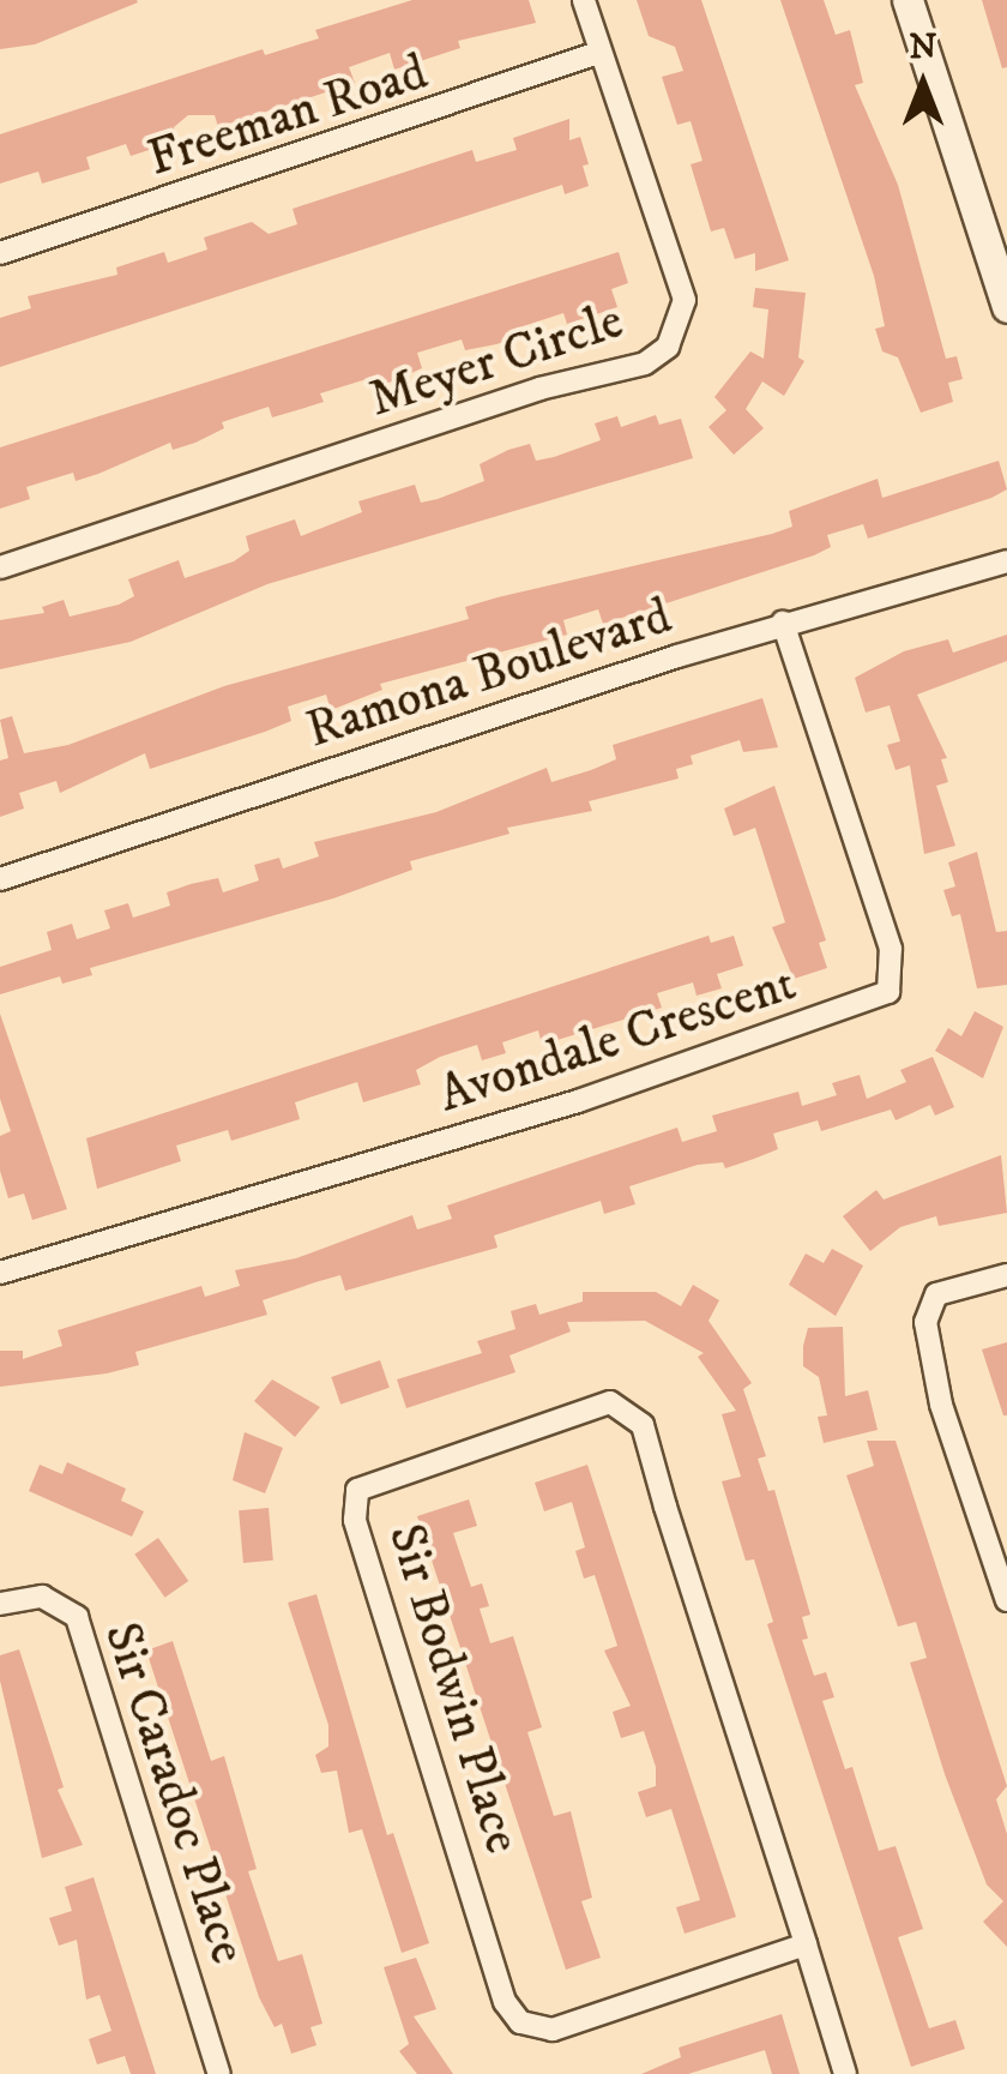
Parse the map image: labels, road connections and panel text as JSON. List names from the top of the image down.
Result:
{
  "streets": {
    "street": [
      "Freeman Road",
      "Meyer Circle",
      "Ramona Boulevard",
      "Avondale Crescent",
      "Sir Bodwin Place",
      "Sir Caradoc Place"
    ]
  },
  "crossings": [
    ["Freeman Road", "Meyer Circle"],
    ["Ramona Boulevard", "Avondale Crescent"]
  ],
  "north": "top"
}
